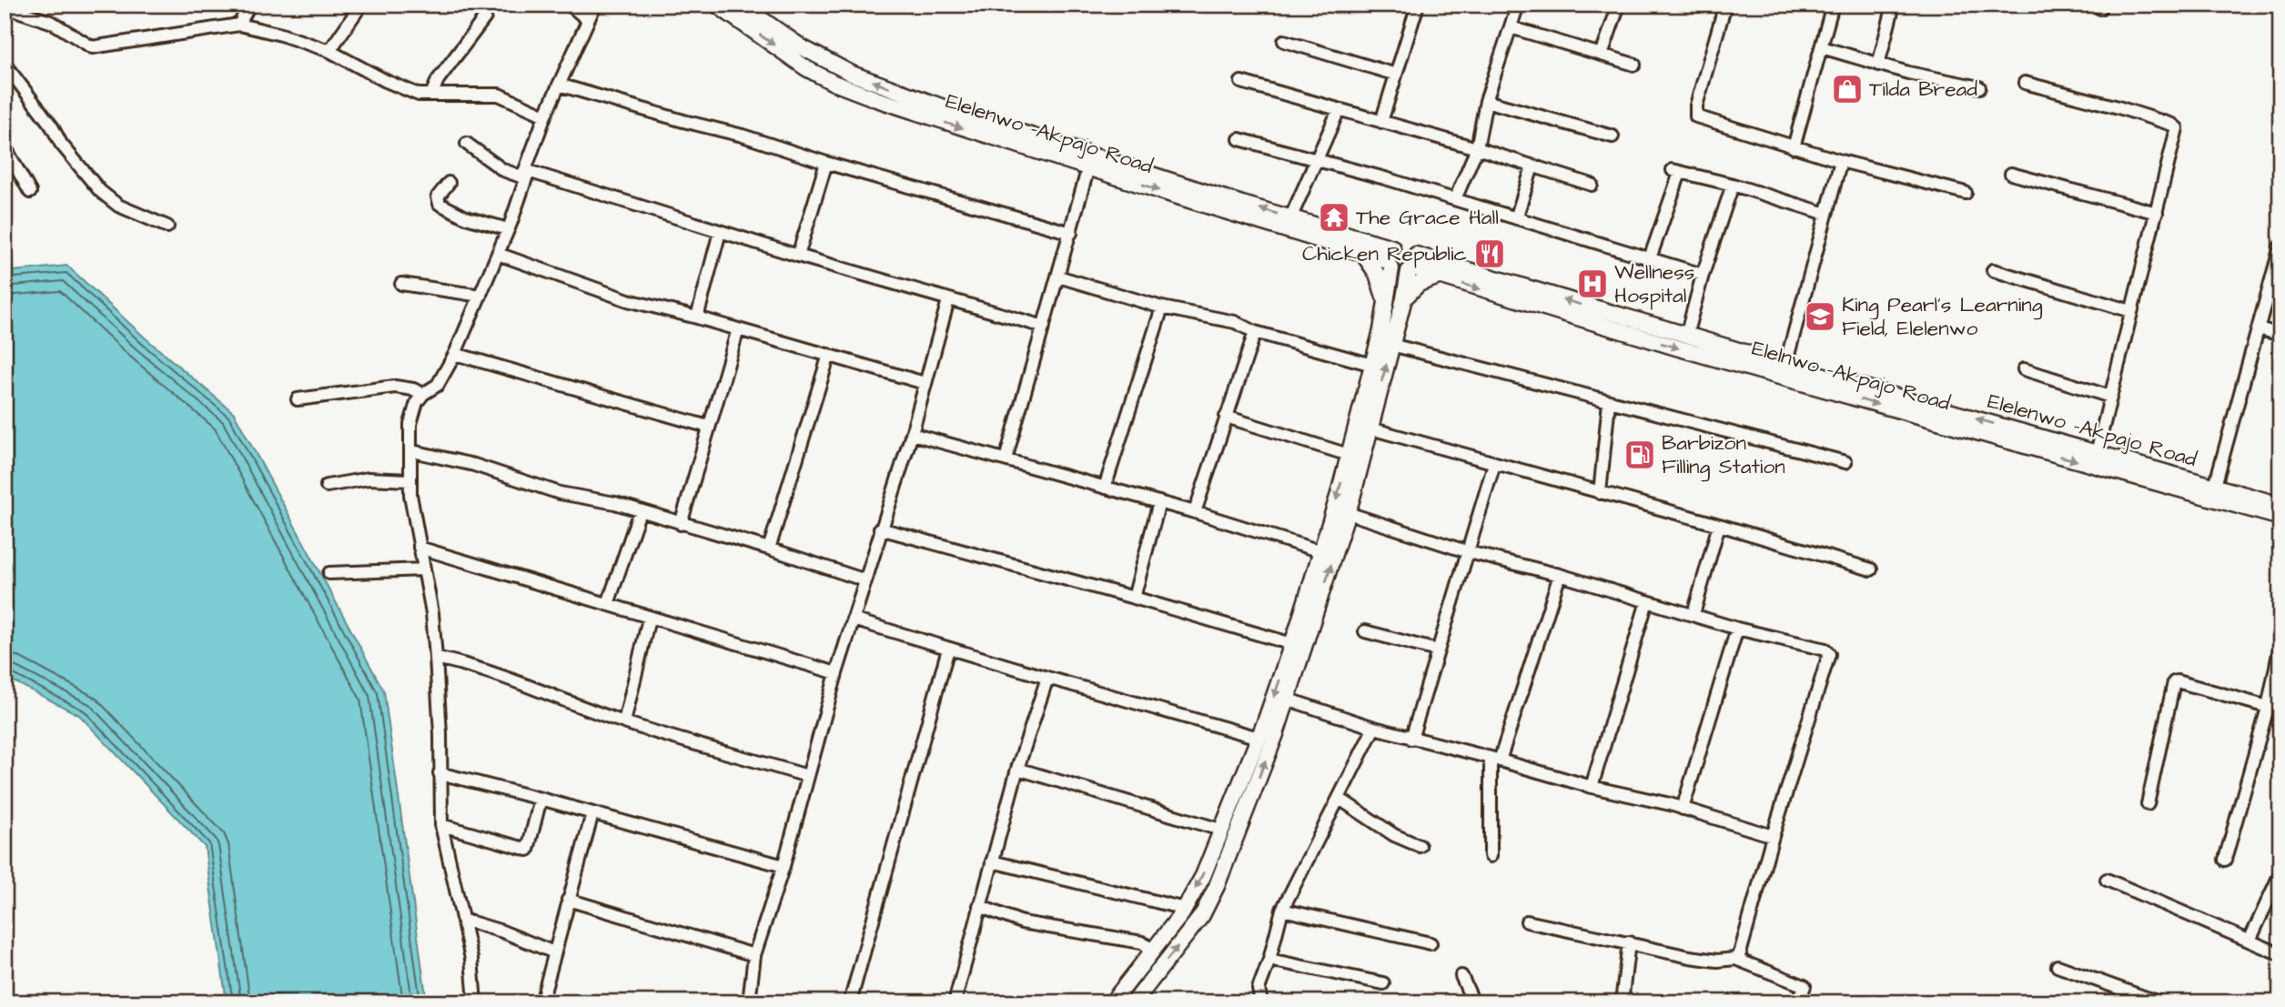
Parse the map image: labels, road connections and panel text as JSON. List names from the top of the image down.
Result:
{
  "streets": {
    "main road": ["Elelenwo -Akpajo Road", "Elelnwo -Akpajo Road"]
  },
  "crossings": [
    ["Elelenwo -Akpajo Road", "Elelnwo -Akpajo Road"]
  ],
  "one_way": ["Elelnwo -Akpajo Road"],
  "places": {
    "shop": ["Tilda Bread"],
    "temple": ["The Grace Hall"],
    "restaurant": ["Chicken Republic"],
    "hospital": ["Wellness Hospital"],
    "school or university": ["King Pearl's Learning Field, Elelenwo"],
    "fuel station": ["Barbizon Filling Station"]
  }
}
